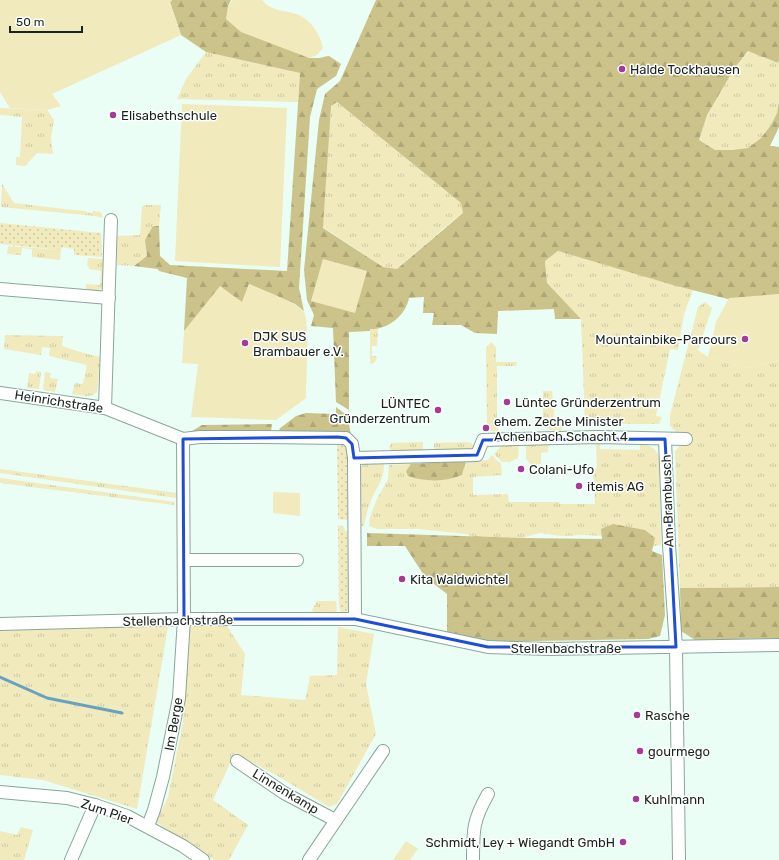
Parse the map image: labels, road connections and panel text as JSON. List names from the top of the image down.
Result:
{
  "streets": {
    "street": [
      "Heinrichstraße",
      "Am Brambusch",
      "Stellenbachstraße",
      "Im Berge",
      "Linnenkamp",
      "Zum Pier"
    ]
  },
  "crossings": [
    ["Heinrichstraße", "Am Brambusch"],
    ["Am Brambusch", "Stellenbachstraße"],
    ["Stellenbachstraße", "Im Berge"],
    ["Im Berge", "Zum Pier"]
  ],
  "places": [
    "Halde Tockhausen",
    "Elisabethschule",
    "Mountainbike-Parcours",
    "DJK SUS Brambauer e.V.",
    "Lüntec Gründerzentrum",
    "LÜNTEC Gründerzentrum",
    "ehem. Zeche Minister Achenbach Schacht 4",
    "Colani-Ufo",
    "itemis AG",
    "Kita Waldwichtel",
    "Rasche",
    "gourmego",
    "Kuhlmann",
    "Schmidt, Ley + Wiegandt GmbH"
  ],
  "scale_bar": "50 m"
}
